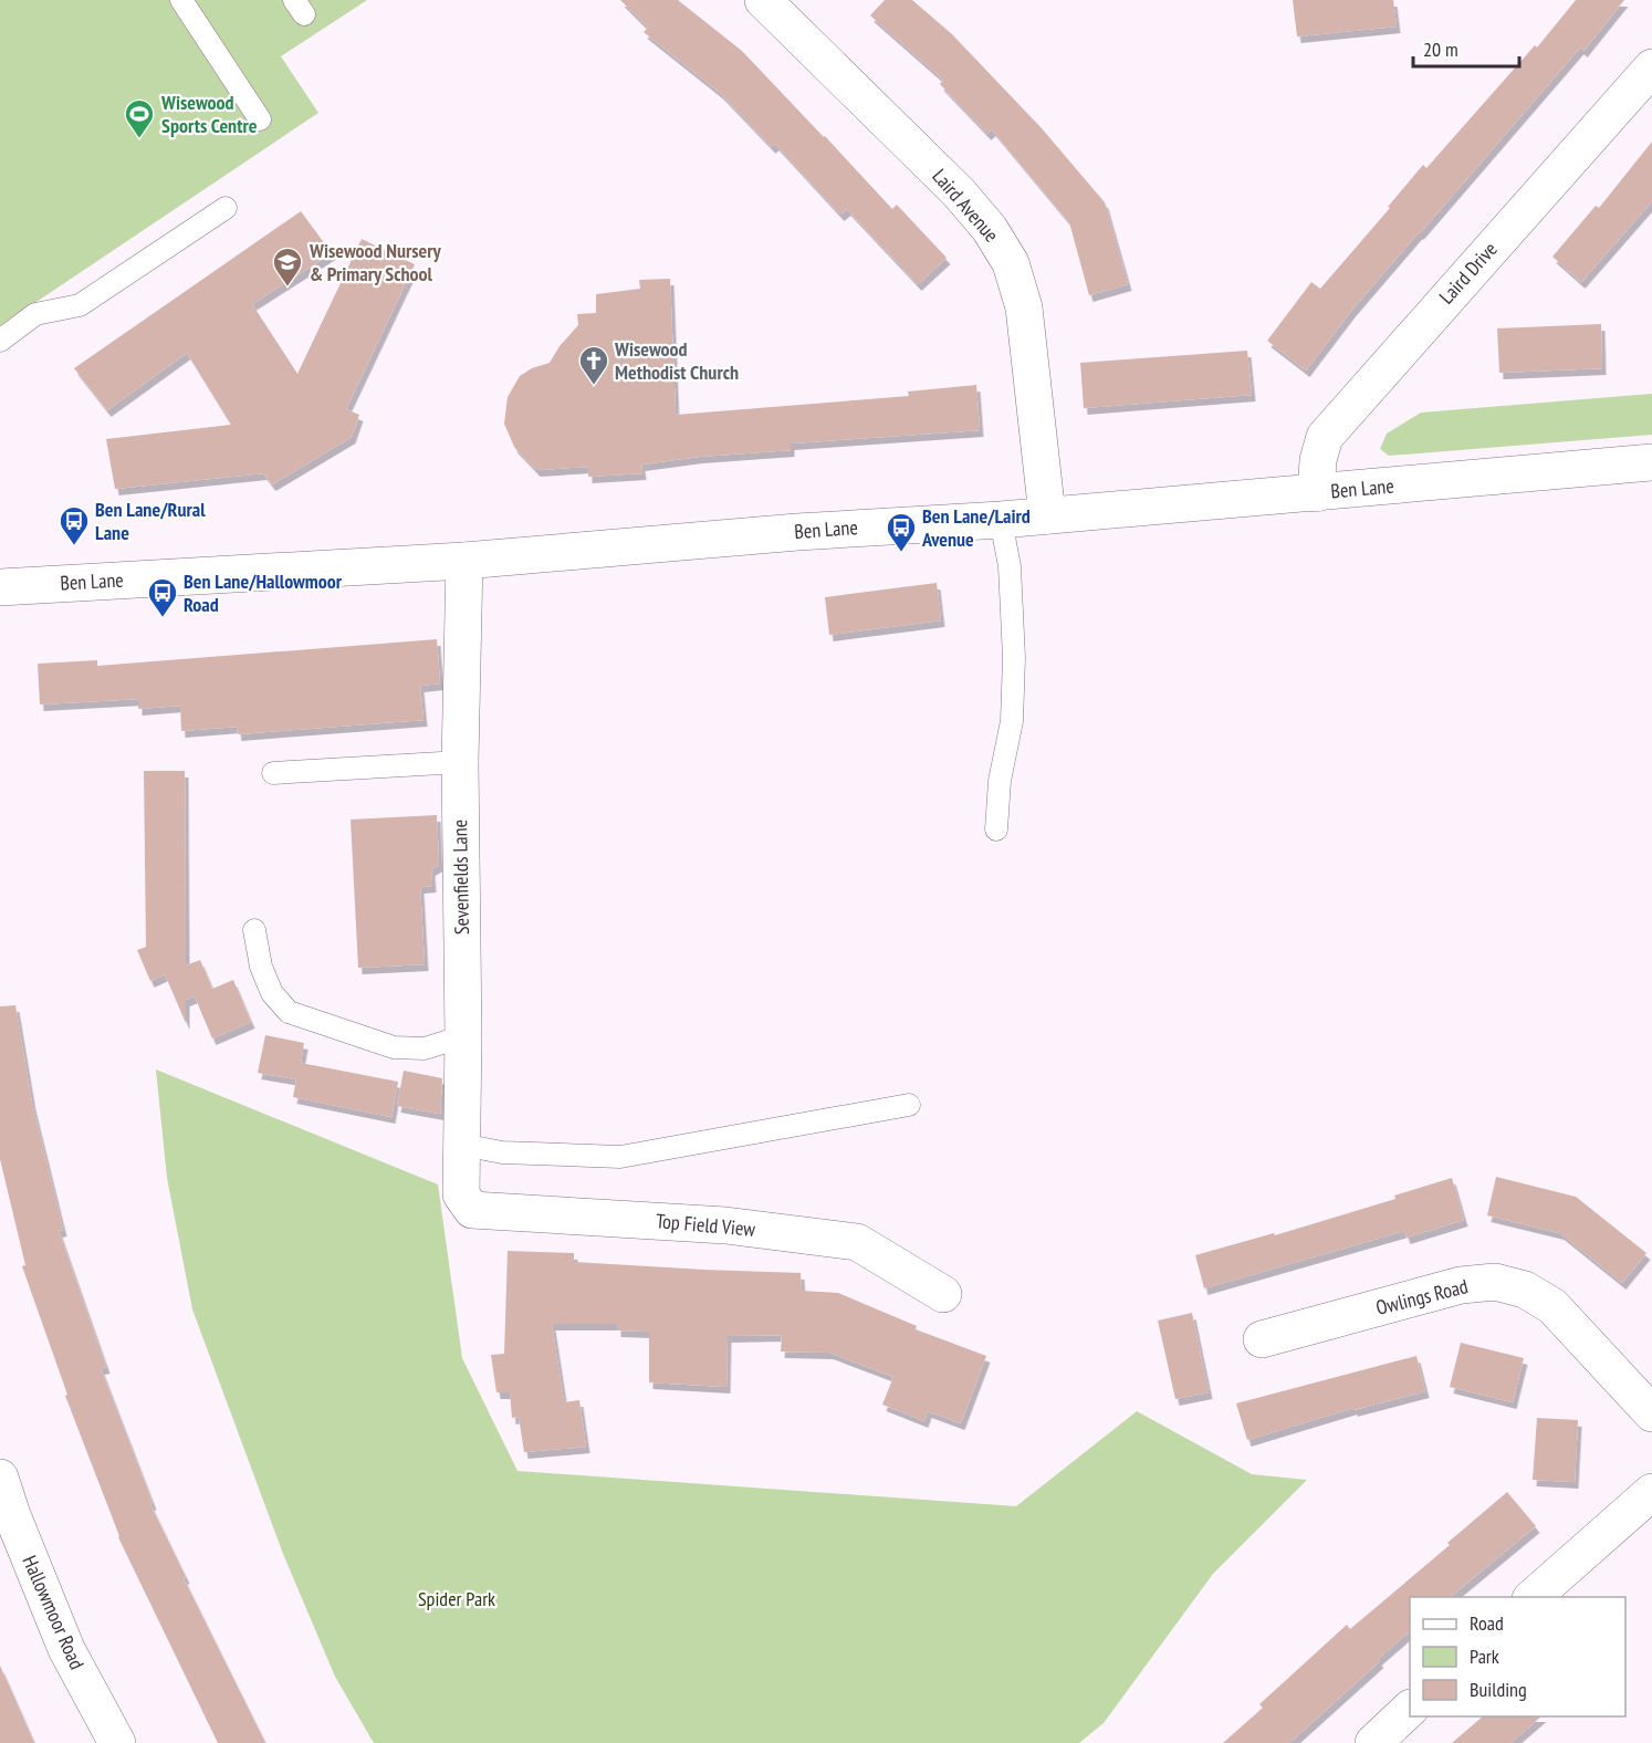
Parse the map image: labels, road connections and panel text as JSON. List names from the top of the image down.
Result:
{
  "streets": {
    "street": [
      "Laird Avenue",
      "Laird Drive",
      "Ben Lane",
      "Sevenfields Lane",
      "Top Field View",
      "Owlings Road",
      "Hallowmoor Road"
    ]
  },
  "crossings": [
    ["Laird Avenue", "Ben Lane"],
    ["Laird Drive", "Ben Lane"],
    ["Ben Lane", "Sevenfields Lane"],
    ["Sevenfields Lane", "Top Field View"]
  ],
  "parks": ["Spider Park"],
  "places": {
    "sports": ["Wisewood Sports Centre"],
    "school or university": ["Wisewood Nursery & Primary School"],
    "church": ["Wisewood Methodist Church"],
    "bus stop": ["Ben Lane/Rural Lane", "Ben Lane/Laird Avenue", "Ben Lane/Hallowmoor Road"]
  },
  "legend": ["Road", "Park", "Building"],
  "scale_bar": "20 m"
}
